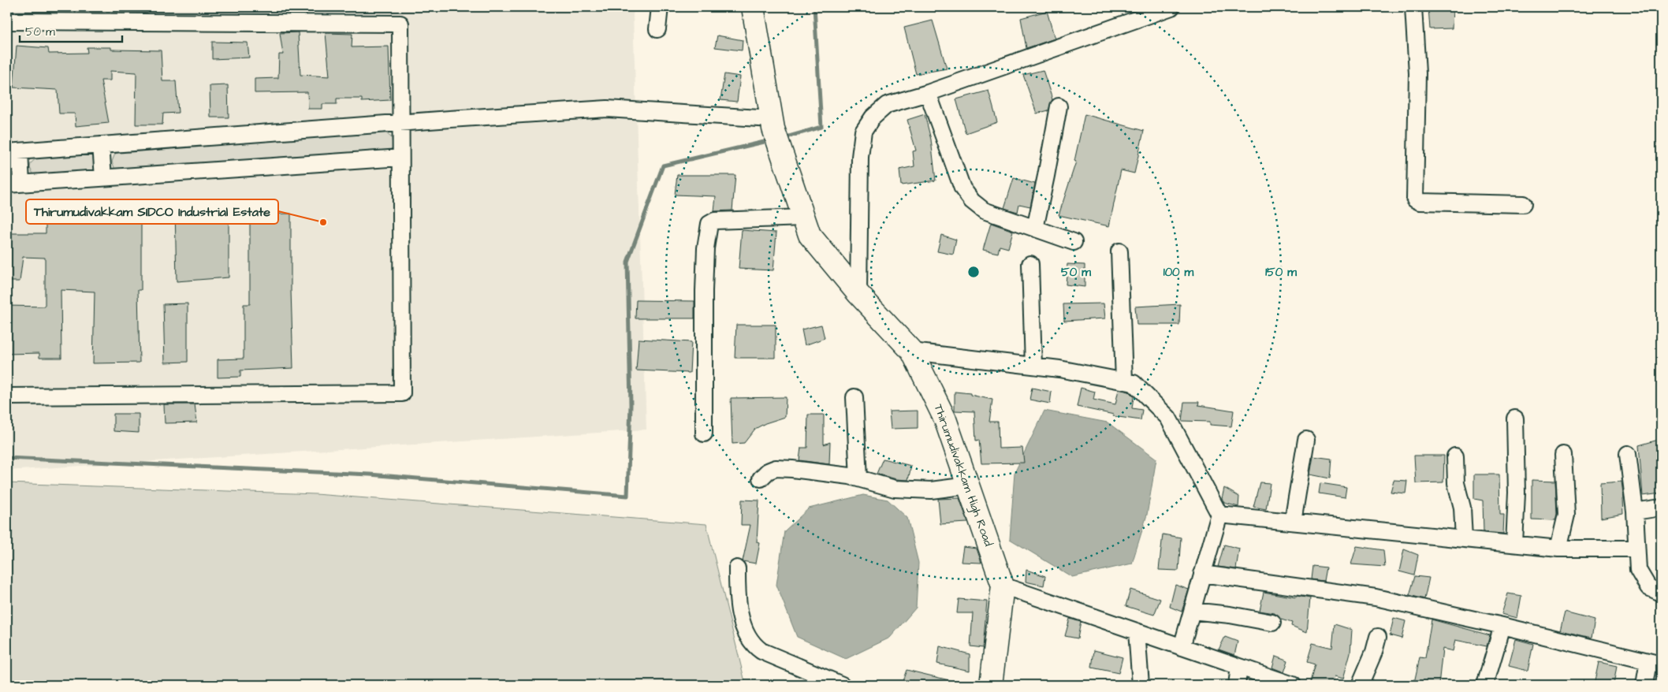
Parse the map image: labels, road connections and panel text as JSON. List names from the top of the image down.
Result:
{
  "streets": {
    "street": ["Thirumudivakkam High Road"]
  },
  "places": ["Thirumudivakkam SIDCO Industrial Estate"],
  "scale_bar": "50 m",
  "rings": ["50 m", "100 m", "150 m"]
}
